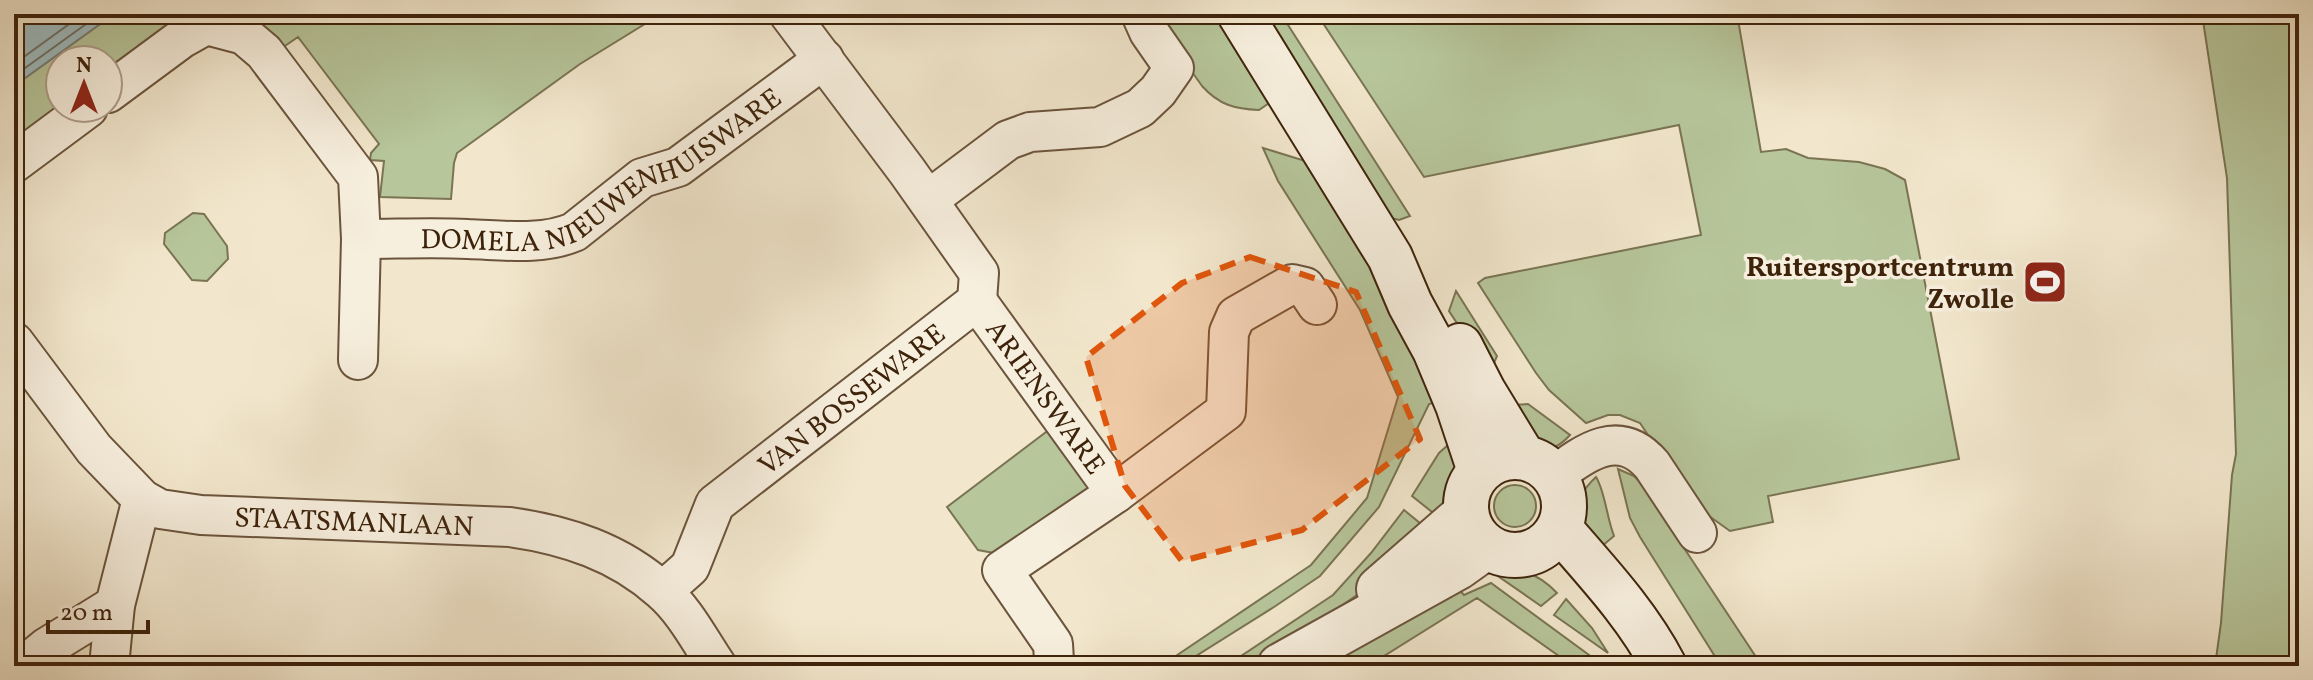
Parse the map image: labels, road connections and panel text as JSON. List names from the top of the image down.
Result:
{
  "streets": {
    "street": [
      "DOMELA NIEUWENHUISWARE",
      "ARIENSWARE",
      "VAN BOSSEWARE",
      "STAATSMANLAAN"
    ]
  },
  "crossings": [
    ["ARIENSWARE", "VAN BOSSEWARE"],
    ["VAN BOSSEWARE", "STAATSMANLAAN"]
  ],
  "places": {
    "sports": ["Ruitersportcentrum Zwolle"]
  },
  "scale_bar": "20 m",
  "north": "top"
}
